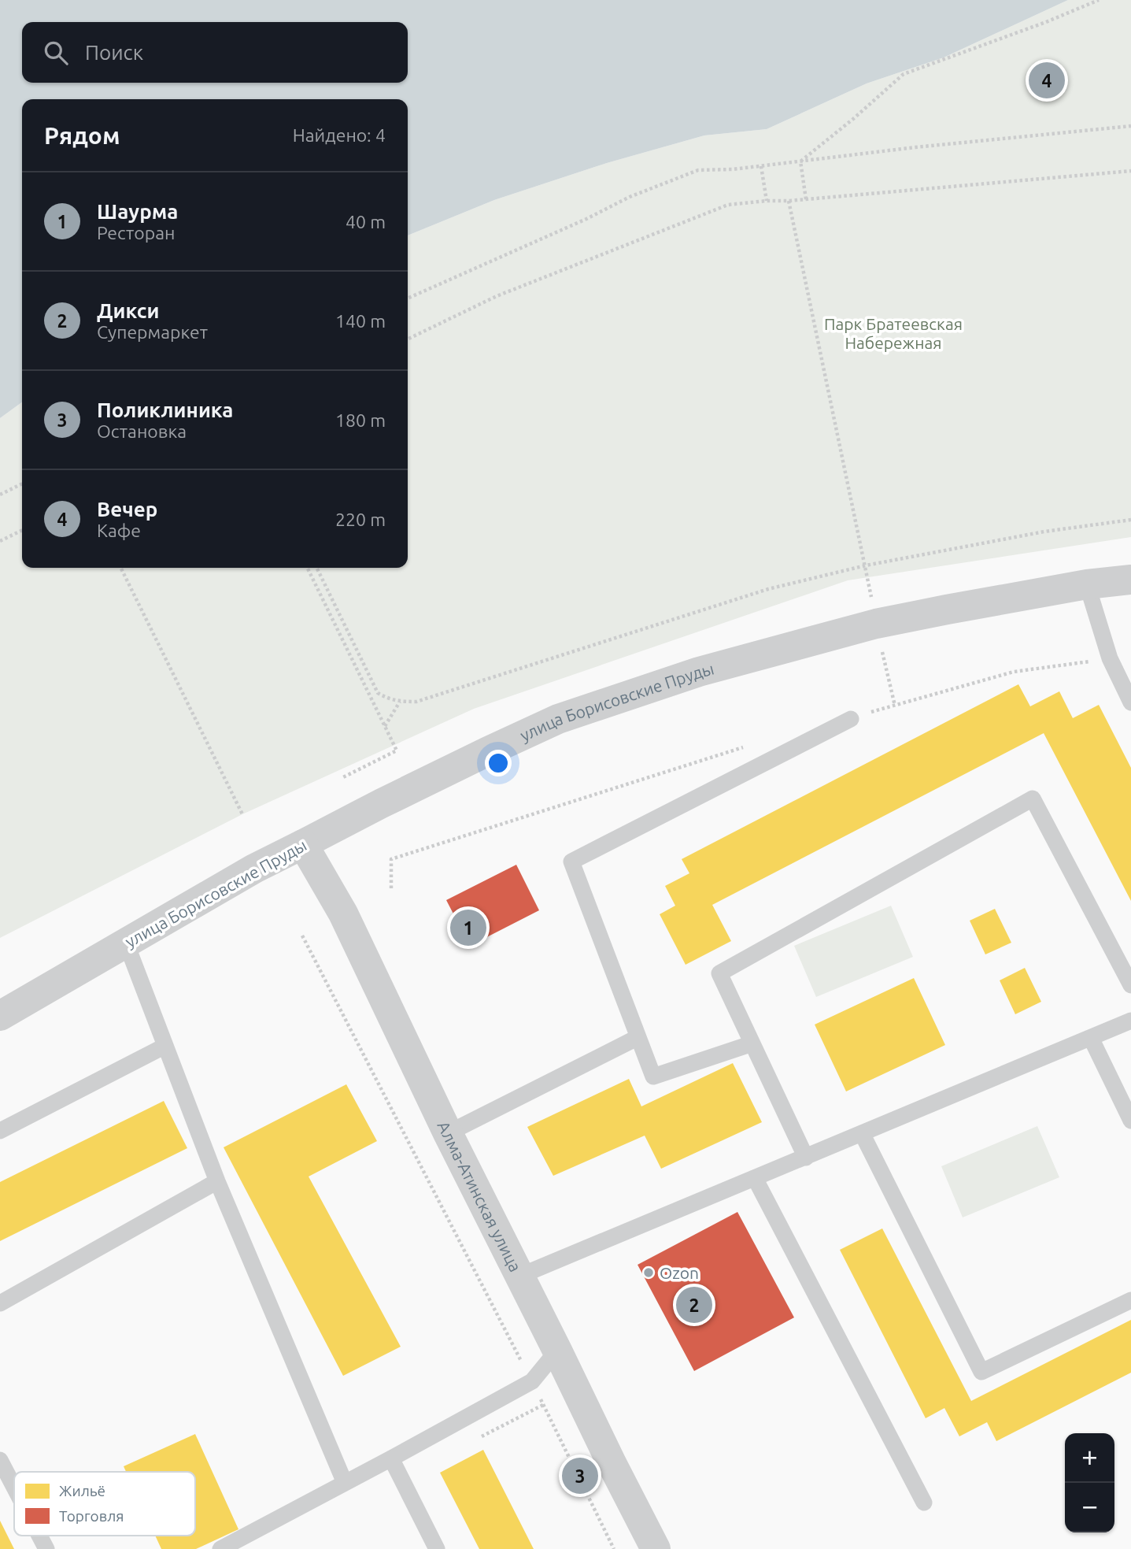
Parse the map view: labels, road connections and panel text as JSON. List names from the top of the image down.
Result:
{
  "streets": {
    "street": ["улица Борисовские Пруды", "Алма-Атинская улица"]
  },
  "crossings": [
    ["улица Борисовские Пруды", "Алма-Атинская улица"]
  ],
  "parks": ["Парк Братеевская Набережная"],
  "places": ["Ozon"],
  "legend": ["Жильё", "Торговля"],
  "page": {
    "search": "Поиск",
    "pins": [
      "4",
      "1",
      "2",
      "3"
    ],
    "heading": ["Рядом", "Найдено: 4"],
    "list": [
      {
        "mark": "1",
        "name": "Шаурма",
        "note": "Ресторан",
        "value": "40 m"
      },
      {
        "mark": "2",
        "name": "Дикси",
        "note": "Супермаркет",
        "value": "140 m"
      },
      {
        "mark": "3",
        "name": "Поликлиника",
        "note": "Остановка",
        "value": "180 m"
      },
      {
        "mark": "4",
        "name": "Вечер",
        "note": "Кафе",
        "value": "220 m"
      }
    ],
    "map_buttons": ["+", "−"]
  }
}
